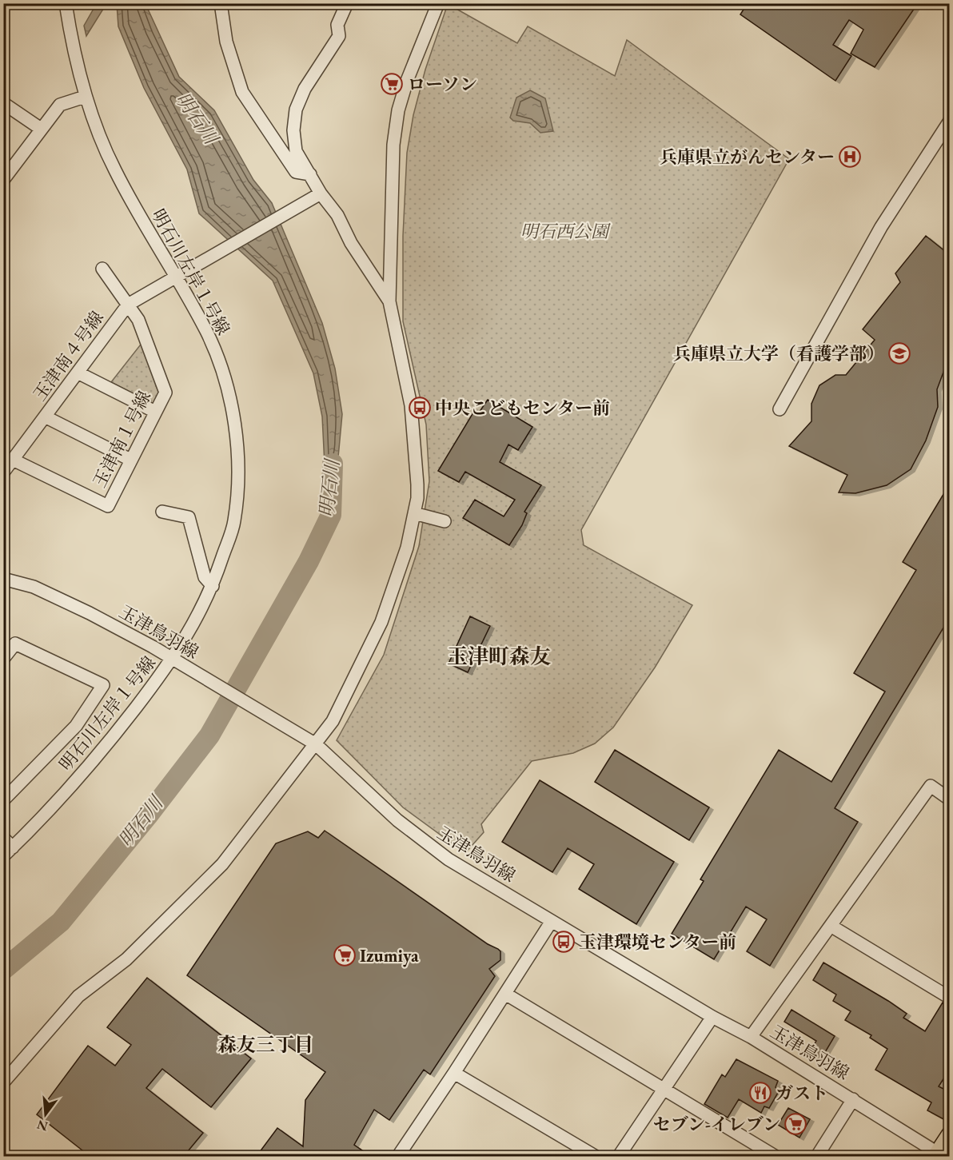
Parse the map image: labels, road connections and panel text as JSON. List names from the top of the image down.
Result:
{
  "streets": {
    "street": [
      "明石川左岸１号線",
      "玉津南４号線",
      "玉津南１号線",
      "玉津鳥羽線"
    ]
  },
  "crossings": [
    ["明石川左岸１号線", "玉津南４号線"],
    ["明石川左岸１号線", "玉津鳥羽線"],
    ["玉津南４号線", "玉津南１号線"]
  ],
  "districts": ["玉津町森友", "森友三丁目"],
  "water": ["明石川"],
  "parks": ["明石西公園"],
  "places": {
    "supermarket": ["ローソン", "Izumiya", "セブン-イレブン"],
    "hospital": ["兵庫県立がんセンター"],
    "school or university": ["兵庫県立大学（看護学部）"],
    "bus stop": ["中央こどもセンター前", "玉津環境センター前"],
    "restaurant": ["ガスト"]
  },
  "north": "bottom"
}
